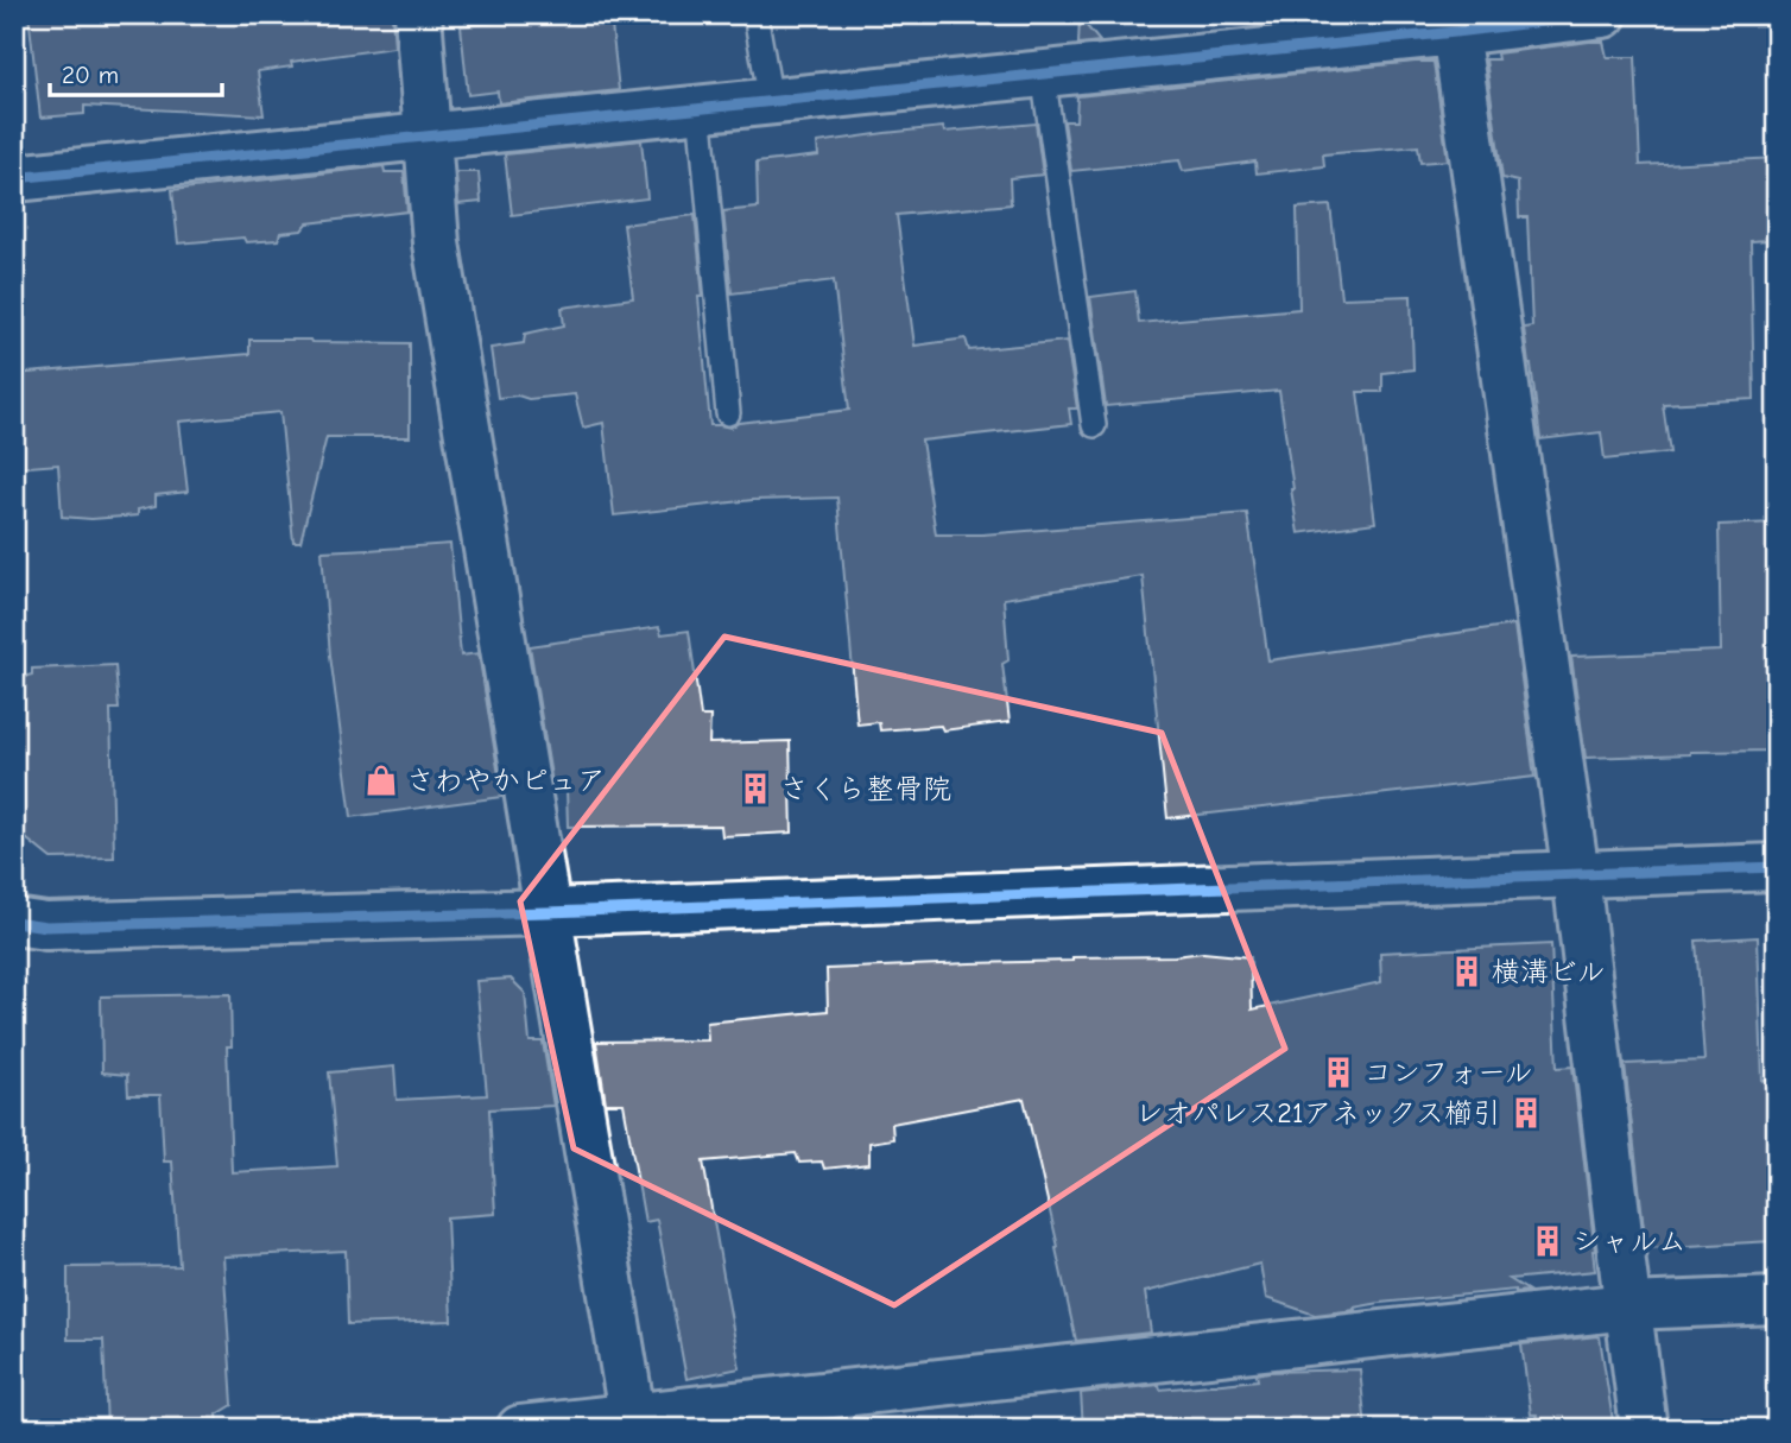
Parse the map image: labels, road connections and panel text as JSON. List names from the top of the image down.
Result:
{
  "places": {
    "shop": ["さわやかピュア"],
    "building": [
      "さくら整骨院",
      "横溝ビル",
      "コンフォール",
      "レオパレス21アネックス櫛引",
      "シャルム"
    ]
  },
  "scale_bar": "20 m"
}
